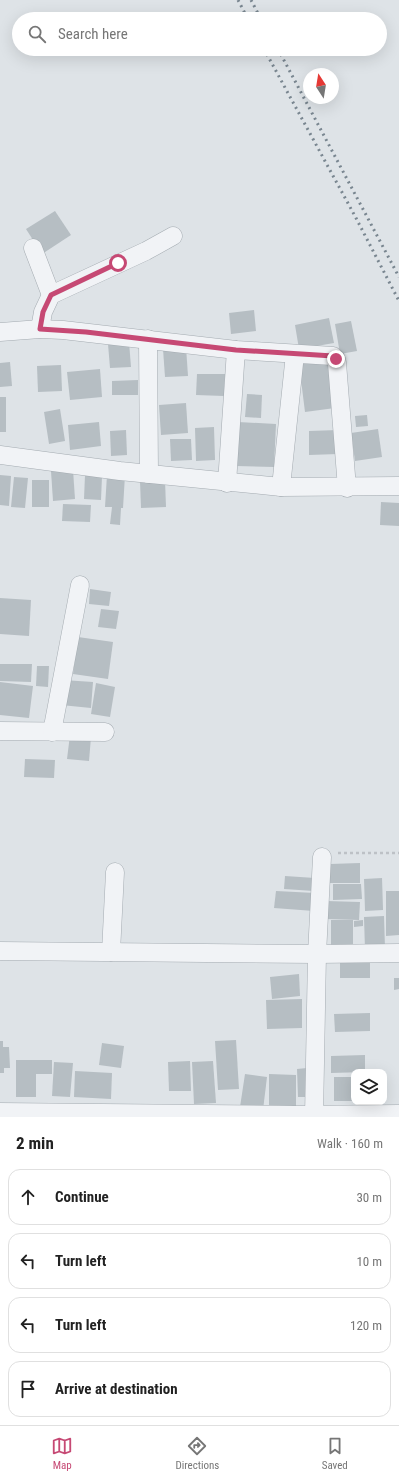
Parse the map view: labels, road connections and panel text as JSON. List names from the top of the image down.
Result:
{
  "north": "top",
  "page": {
    "search": "Search here",
    "heading": ["2 min", "Walk · 160 m"],
    "list": [
      ["Continue", "30 m"],
      ["Turn left", "10 m"],
      ["Turn left", "120 m"],
      "Arrive at destination"
    ],
    "nav": ["Map", "Directions", "Saved"]
  }
}
